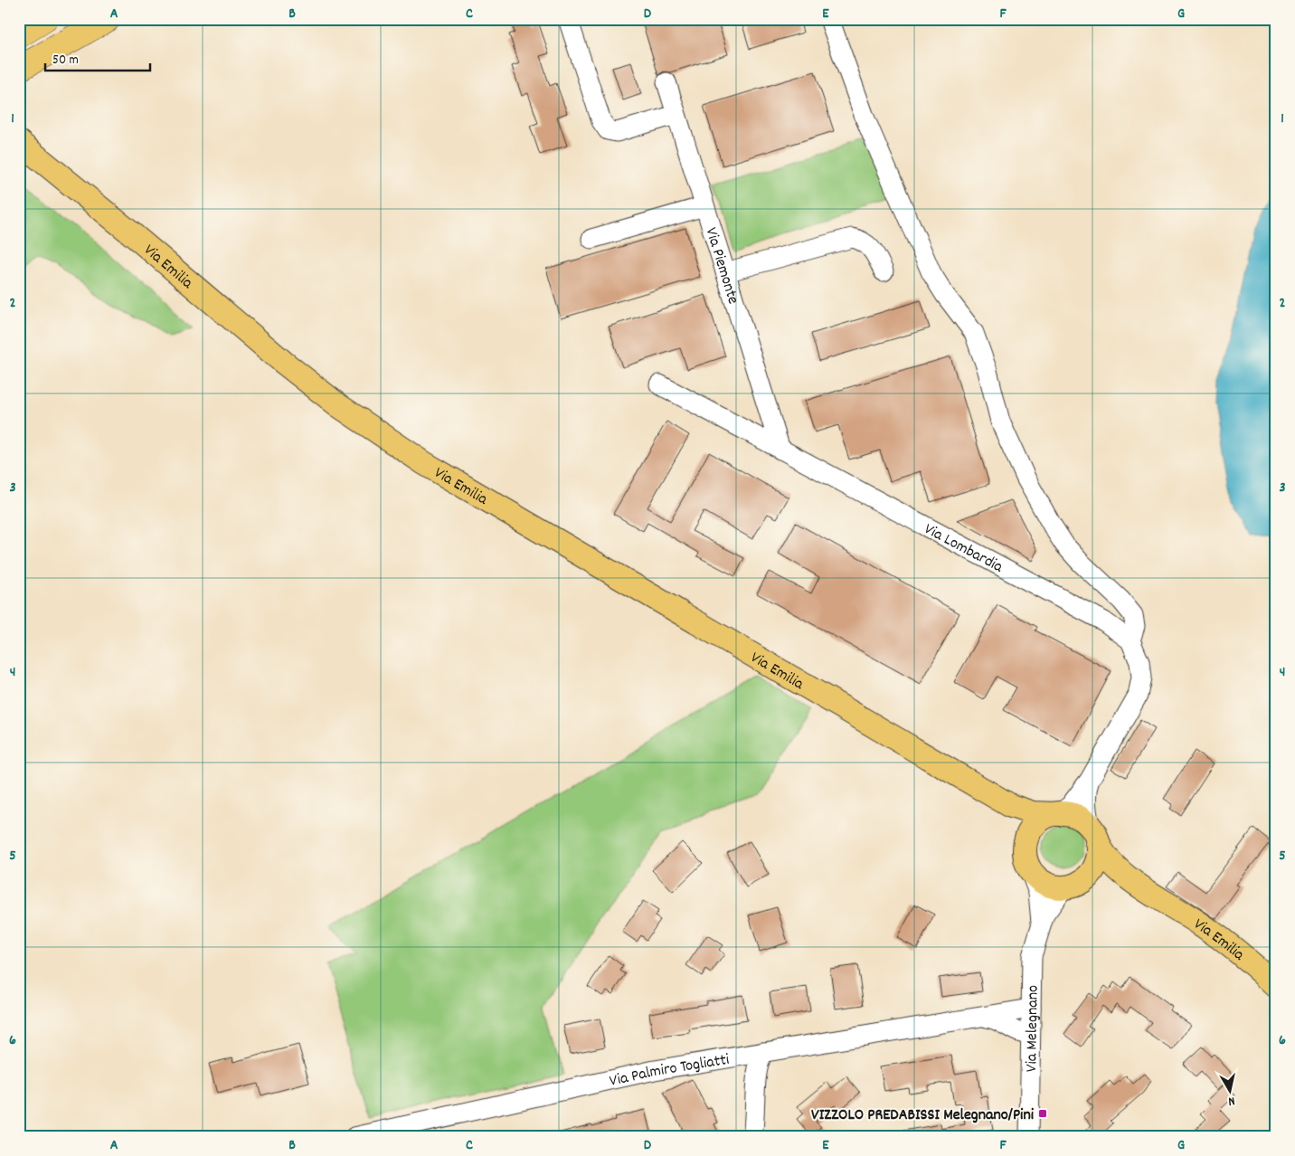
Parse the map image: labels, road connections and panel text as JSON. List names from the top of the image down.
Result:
{
  "streets": {
    "main road": ["Via Emilia"],
    "street": [
      "Via Piemonte",
      "Via Lombardia",
      "Via Melegnano",
      "Via Palmiro Togliatti"
    ]
  },
  "crossings": [
    ["Via Emilia", "Via Melegnano"],
    ["Via Piemonte", "Via Lombardia"],
    ["Via Melegnano", "Via Palmiro Togliatti"]
  ],
  "places": {
    "transit": ["VIZZOLO PREDABISSI Melegnano/Pini"]
  },
  "scale_bar": "50 m",
  "north": "bottom",
  "grid": {
    "columns": [
      "A",
      "B",
      "C",
      "D",
      "E",
      "F",
      "G"
    ],
    "rows": [
      "1",
      "2",
      "3",
      "4",
      "5",
      "6"
    ]
  }
}
